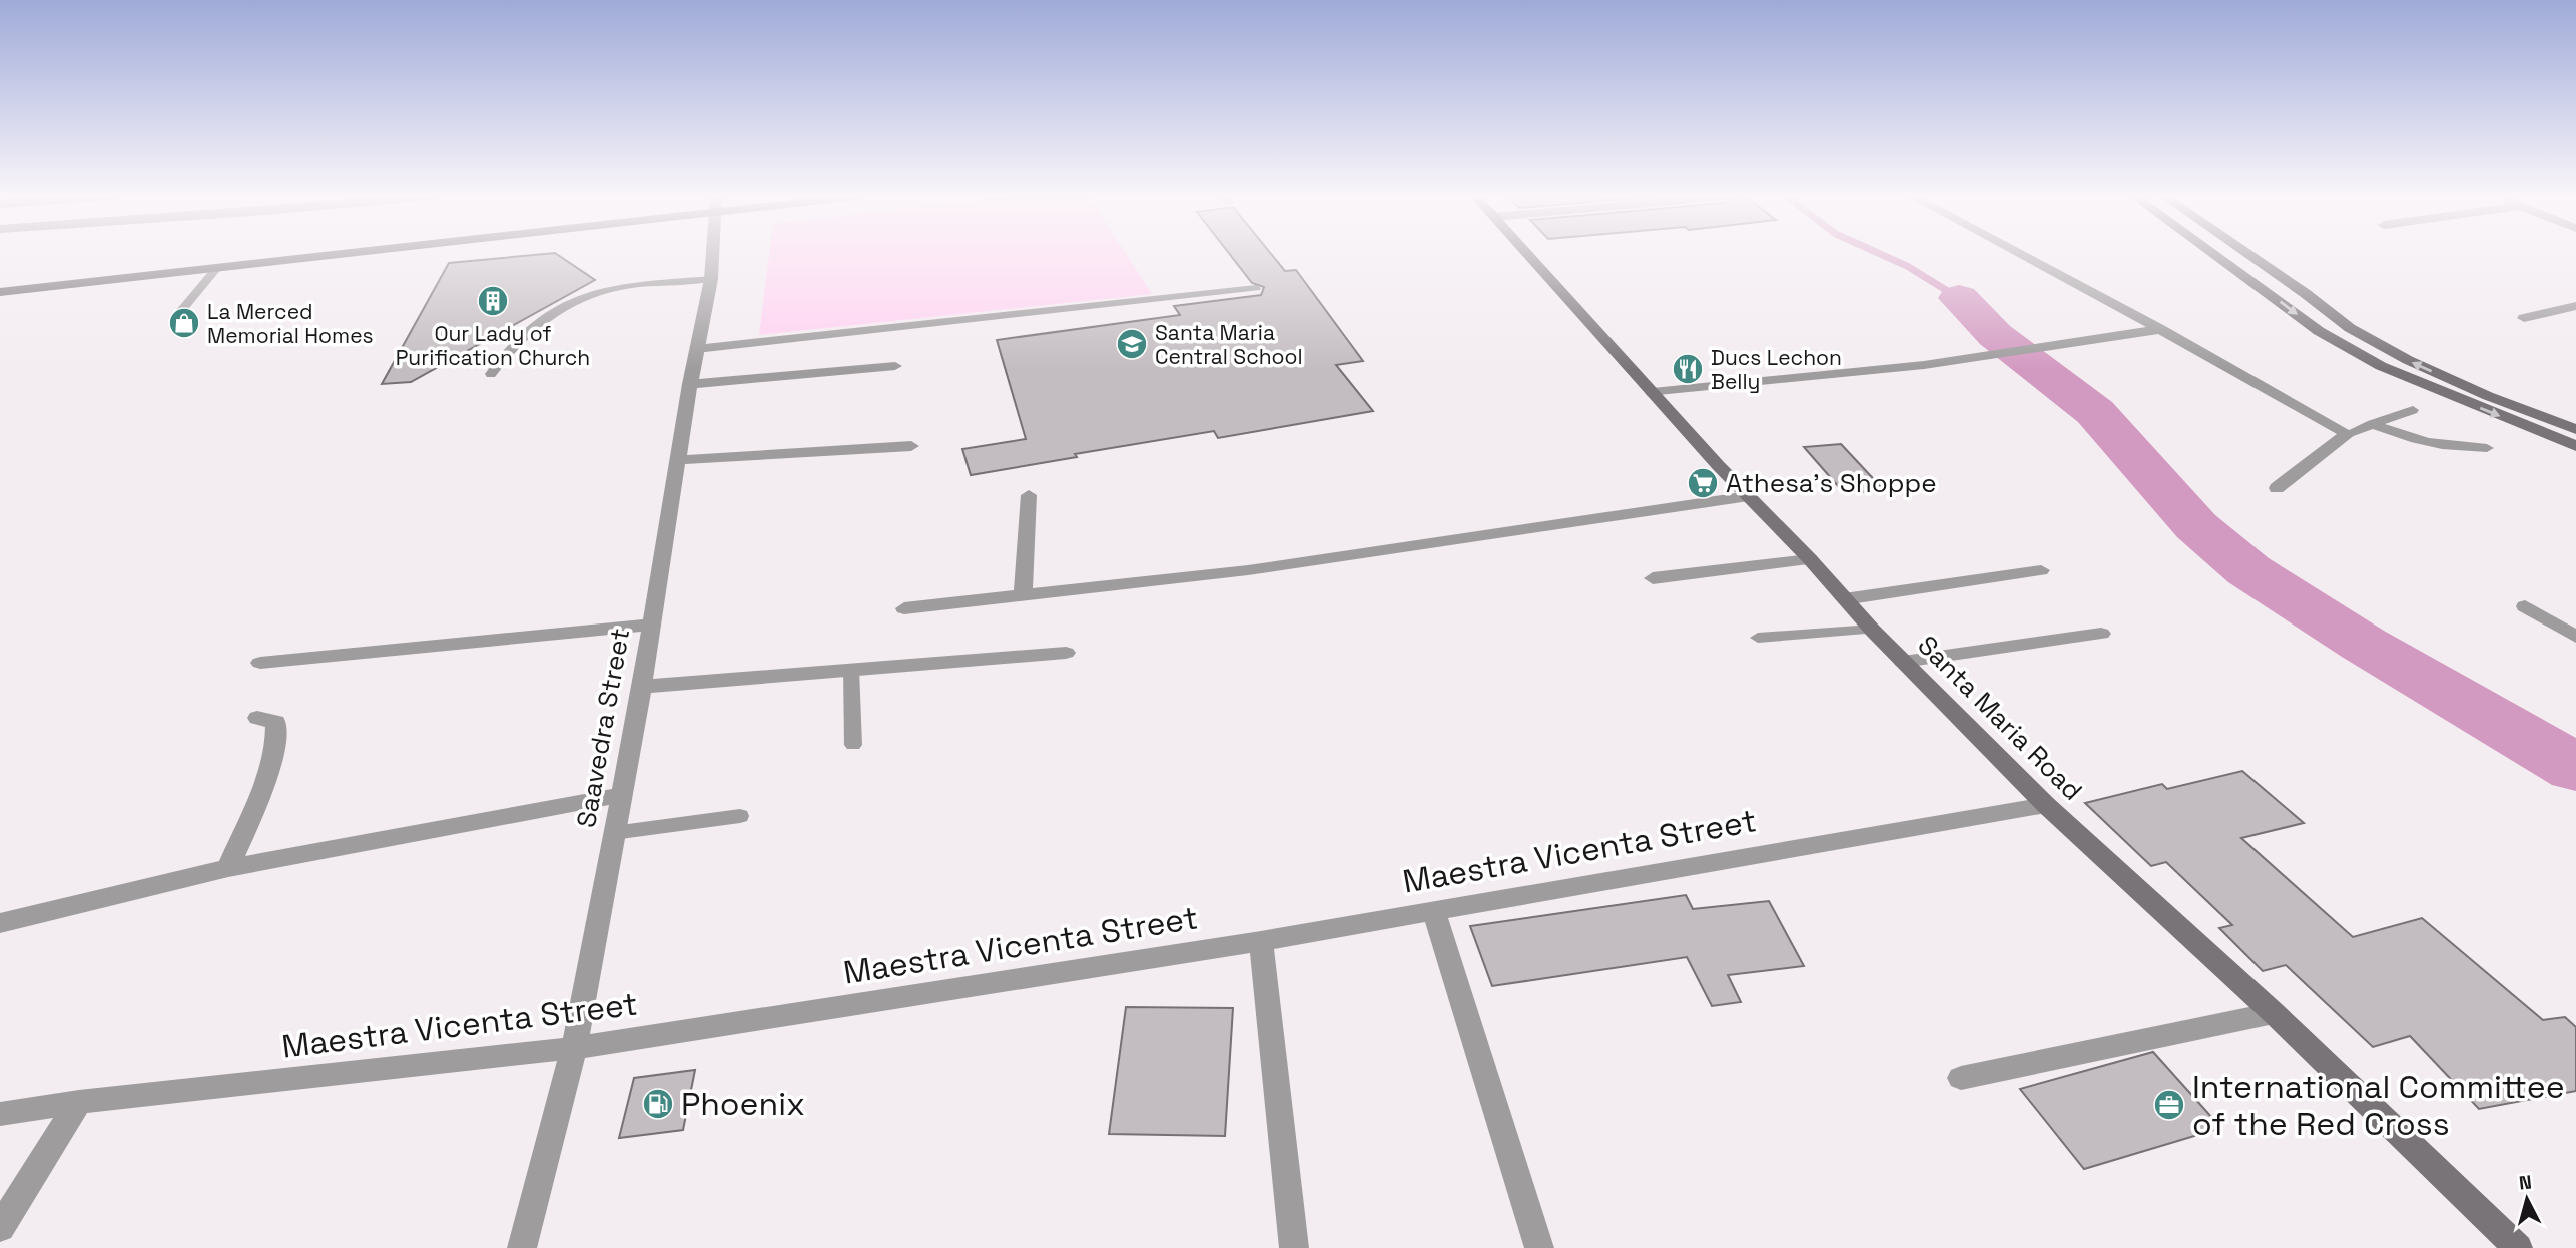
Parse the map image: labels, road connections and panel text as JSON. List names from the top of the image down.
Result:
{
  "streets": {
    "main road": ["Santa Maria Road"],
    "street": ["Saavedra Street", "Maestra Vicenta Street"]
  },
  "crossings": [
    ["Santa Maria Road", "Maestra Vicenta Street"],
    ["Saavedra Street", "Maestra Vicenta Street"]
  ],
  "places": {
    "building": ["Our Lady of Purification Church"],
    "shop": ["La Merced Memorial Homes"],
    "school or university": ["Santa Maria Central School"],
    "restaurant": ["Ducs Lechon Belly"],
    "supermarket": ["Athesa's Shoppe"],
    "fuel station": ["Phoenix"],
    "office": ["International Committee of the Red Cross"]
  },
  "north": "top"
}
